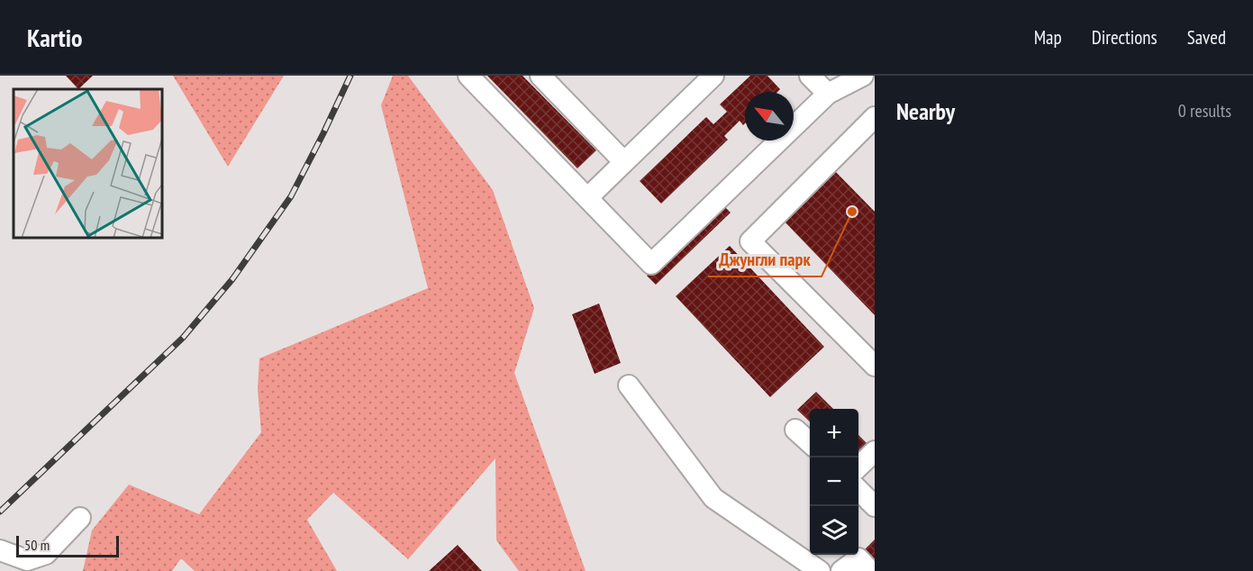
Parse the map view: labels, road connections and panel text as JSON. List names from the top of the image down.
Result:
{
  "places": ["Джунгли парк"],
  "scale_bar": "50 m",
  "north": "top left",
  "page": {
    "header": "Kartio",
    "nav": ["Map", "Directions", "Saved"],
    "heading": ["Nearby", "0 results"],
    "map_buttons": ["+", "−"],
    "scale": "50 m"
  }
}
